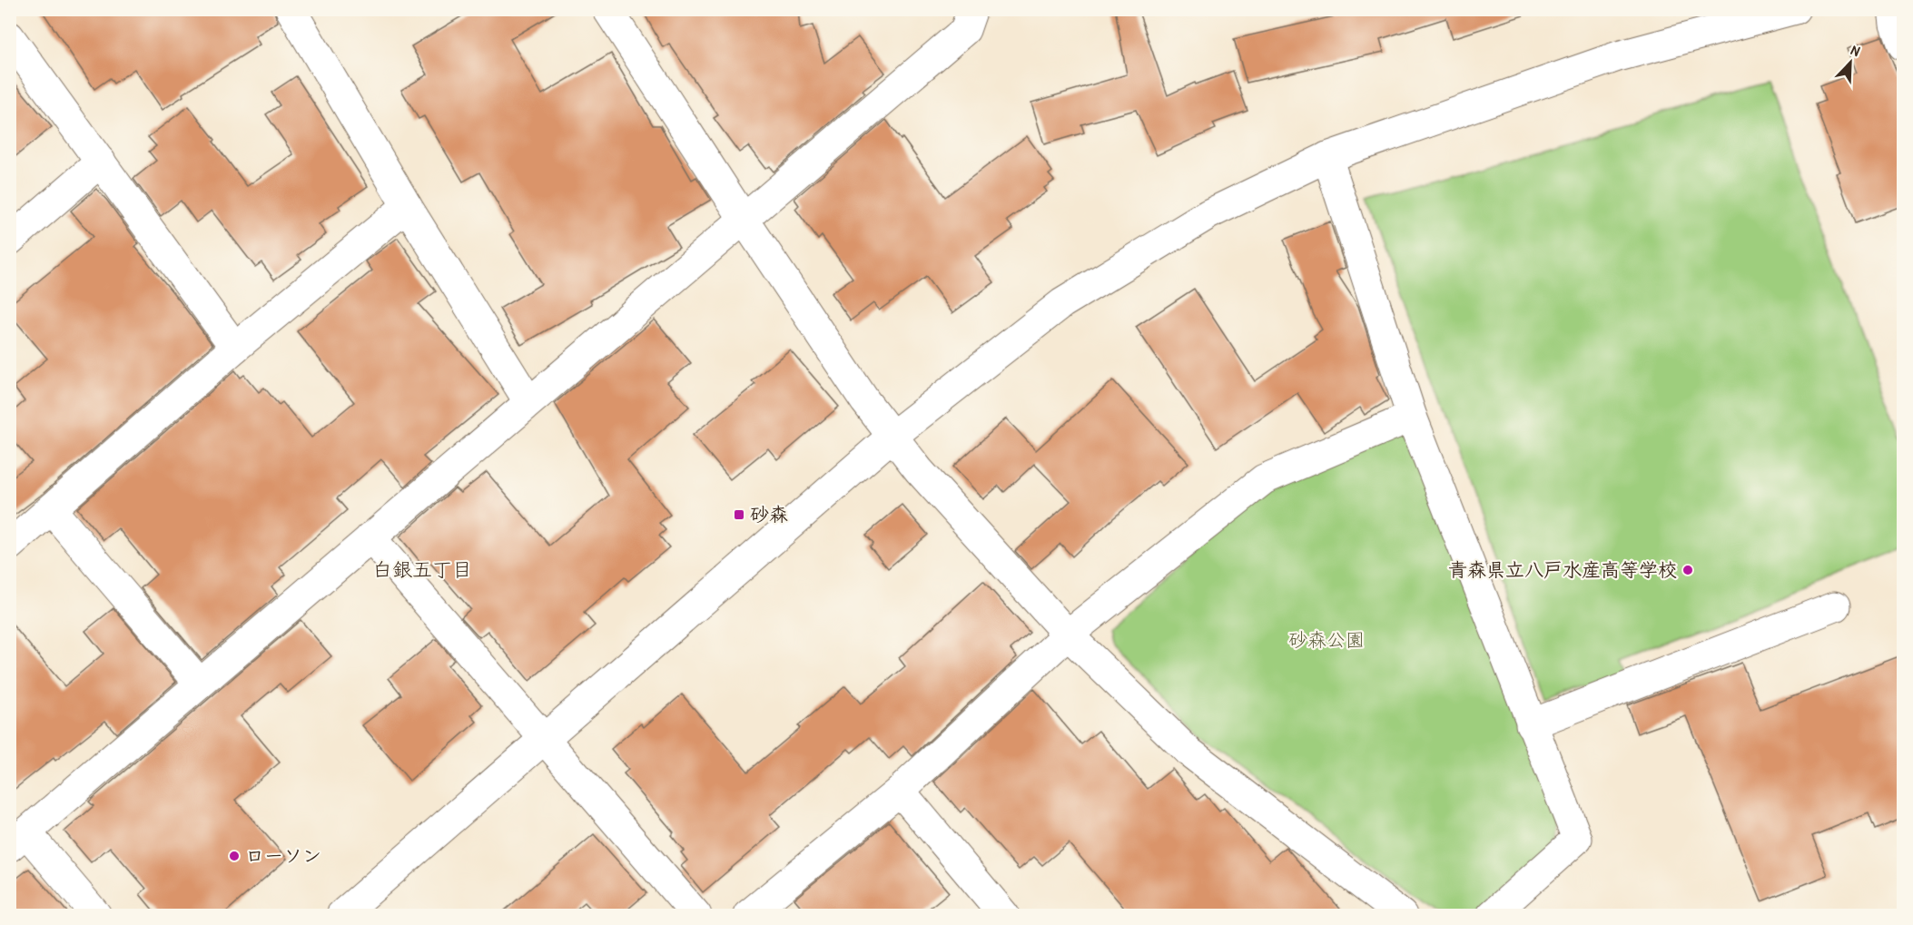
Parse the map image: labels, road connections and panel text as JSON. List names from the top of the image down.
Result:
{
  "districts": ["白銀五丁目"],
  "parks": ["砂森公園"],
  "places": {
    "transit": ["砂森"],
    "other": ["青森県立八戸水産高等学校", "ローソン"]
  },
  "north": "top right"
}
